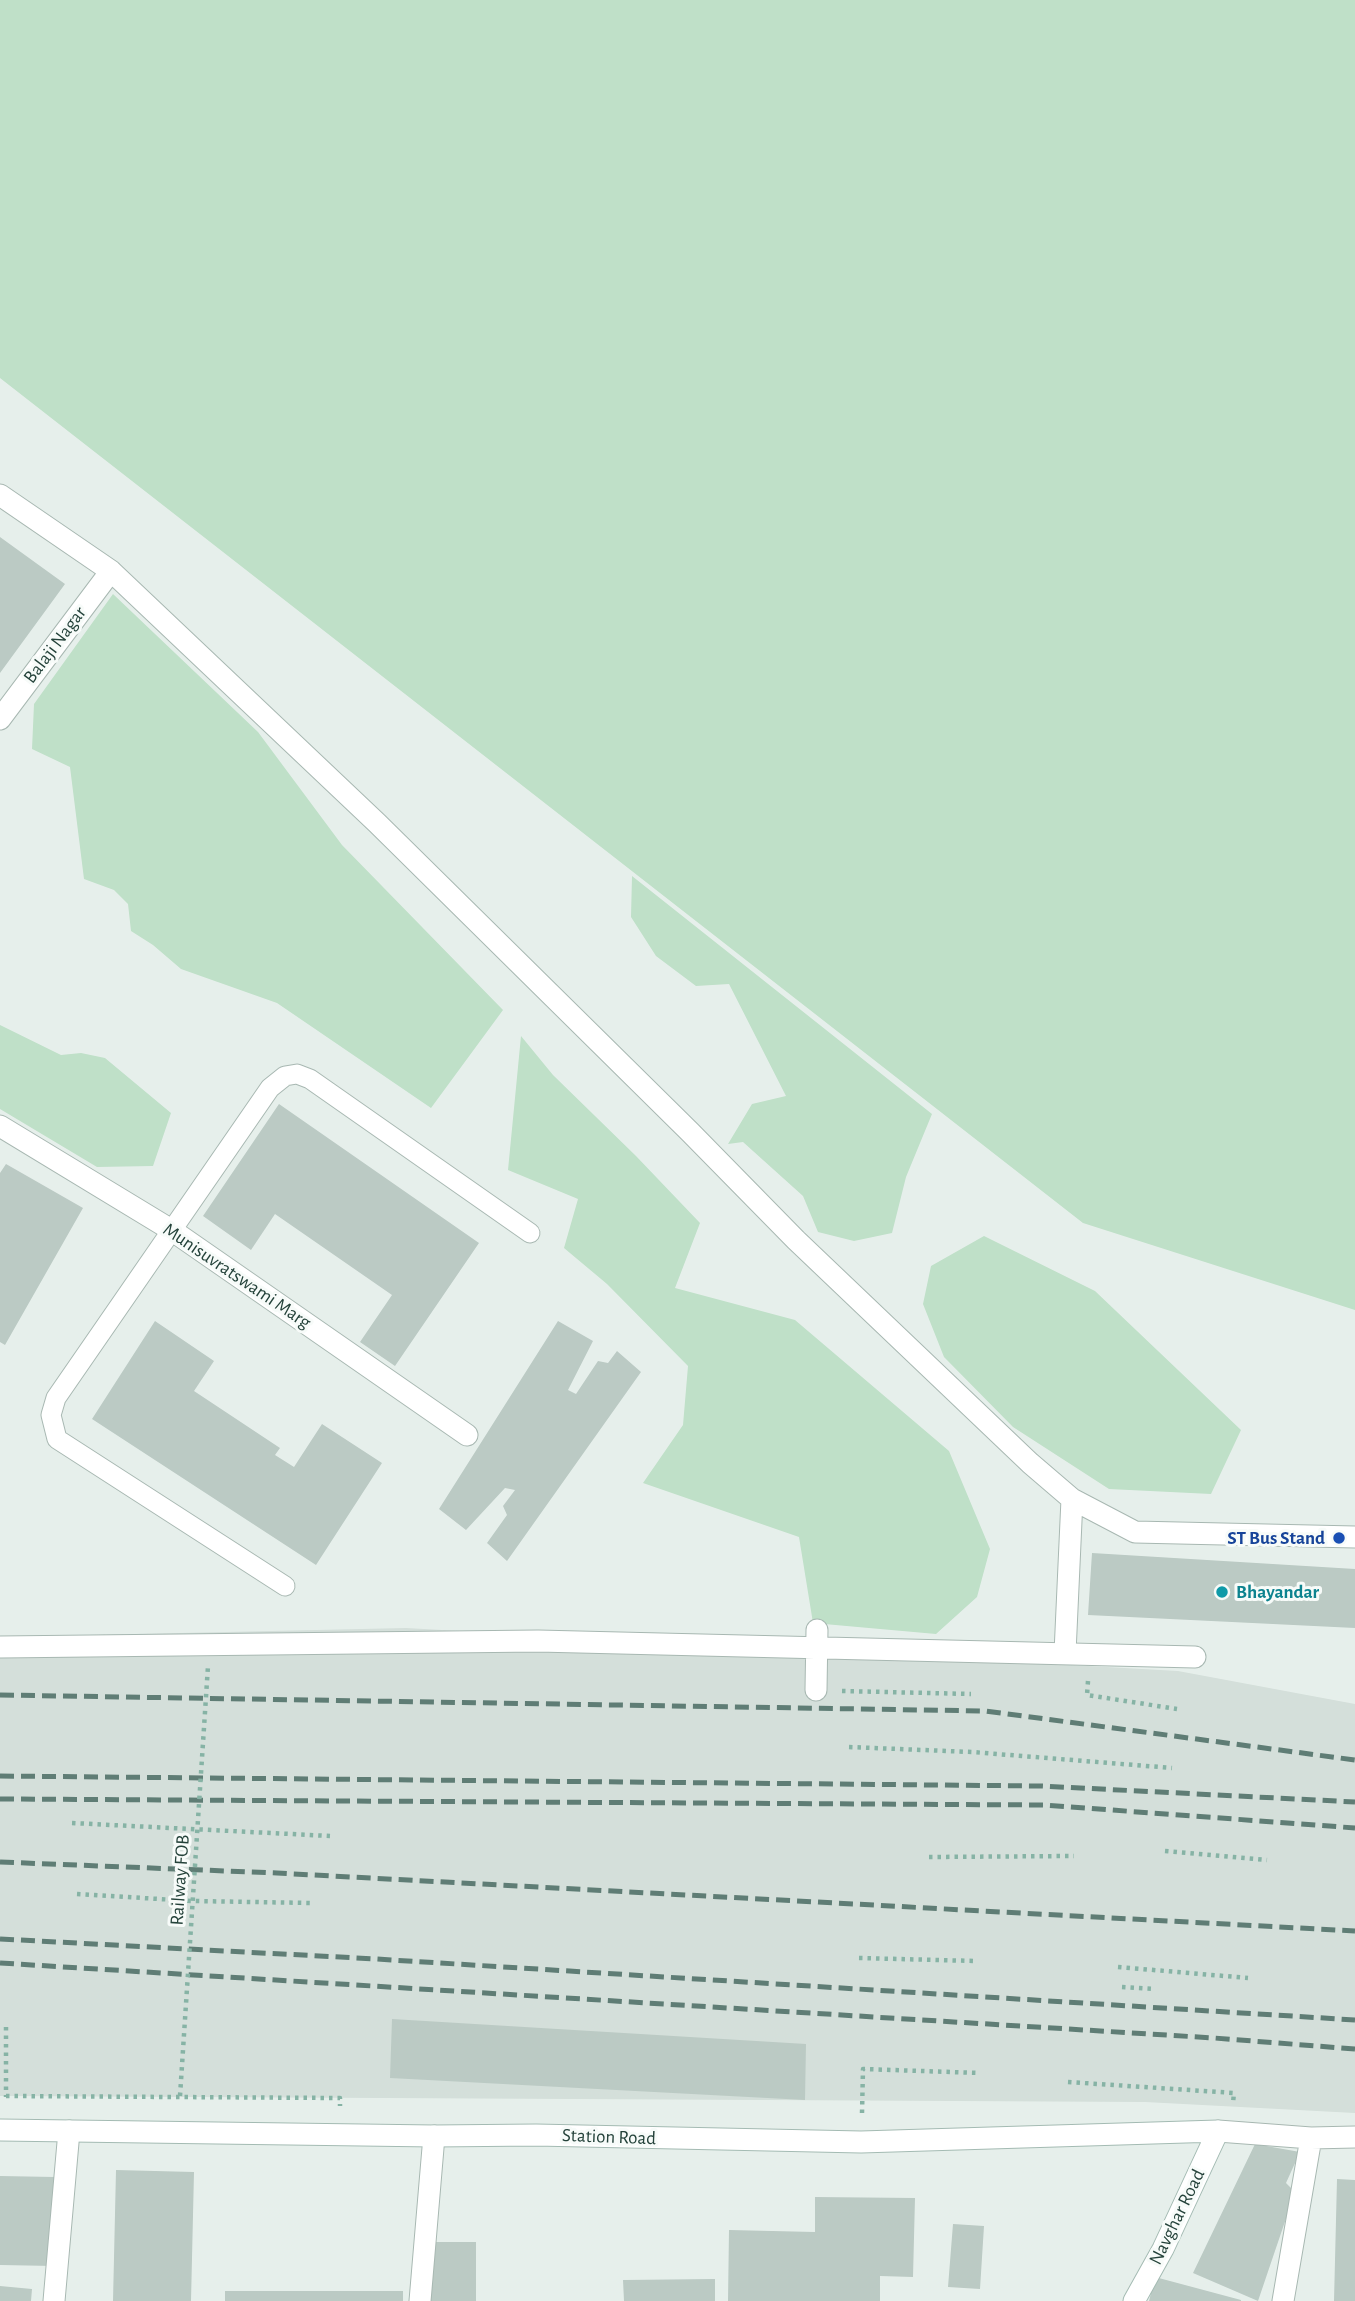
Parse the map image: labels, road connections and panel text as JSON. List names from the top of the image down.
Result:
{
  "streets": {
    "street": [
      "Balaji Nagar",
      "Munisuvratswami Marg",
      "Station Road",
      "Navghar Road"
    ],
    "path": ["Railway FOB"]
  },
  "crossings": [
    ["Station Road", "Navghar Road"]
  ],
  "places": ["ST Bus Stand", "Bhayandar"]
}
